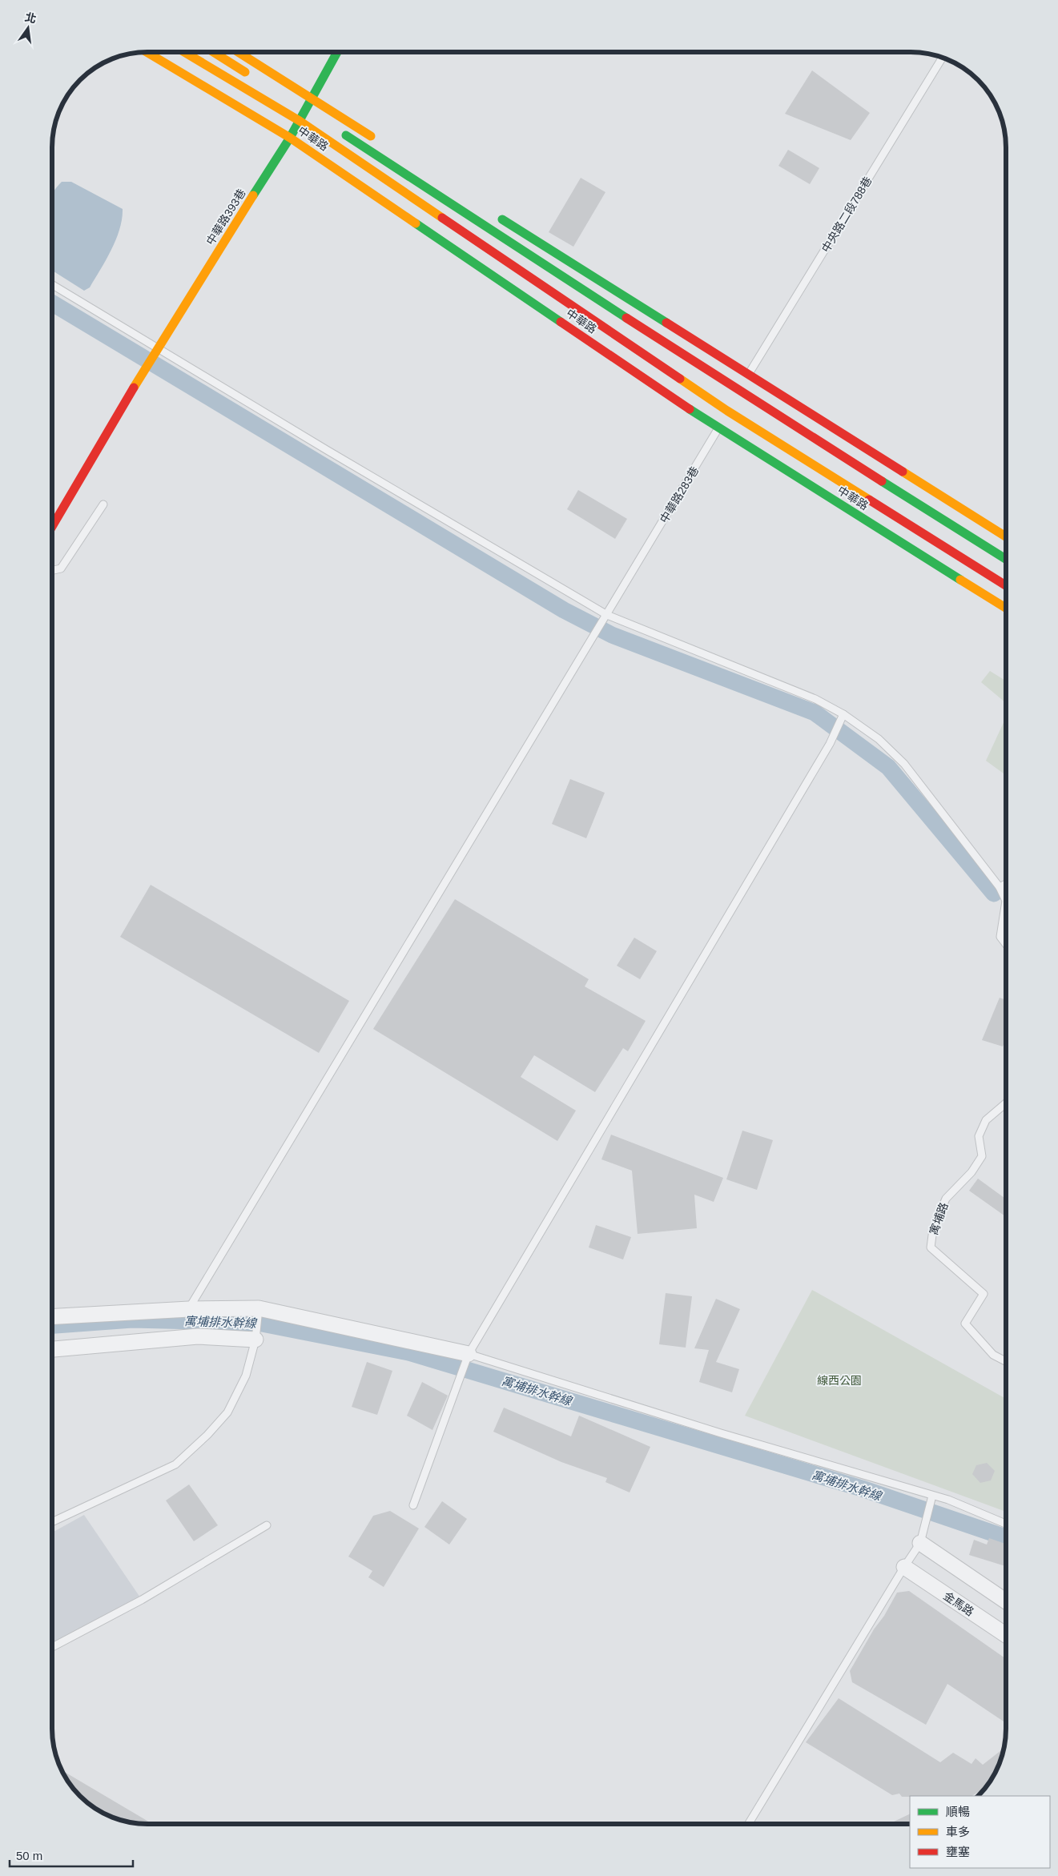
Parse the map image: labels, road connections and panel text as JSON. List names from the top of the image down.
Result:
{
  "streets": {
    "main road": ["中華路", "中華路393巷"],
    "street": ["金馬路"],
    "lane": ["中央路二段788巷", "中華路283巷", "寓埔路"]
  },
  "crossings": [
    ["中華路", "中央路二段788巷"],
    ["中華路", "中華路393巷"],
    ["中華路", "中華路283巷"],
    ["中央路二段788巷", "中華路283巷"]
  ],
  "water": ["寓埔排水幹線"],
  "parks": ["線西公園"],
  "legend": ["順暢", "車多", "壅塞"],
  "scale_bar": "50 m",
  "north": "top"
}
